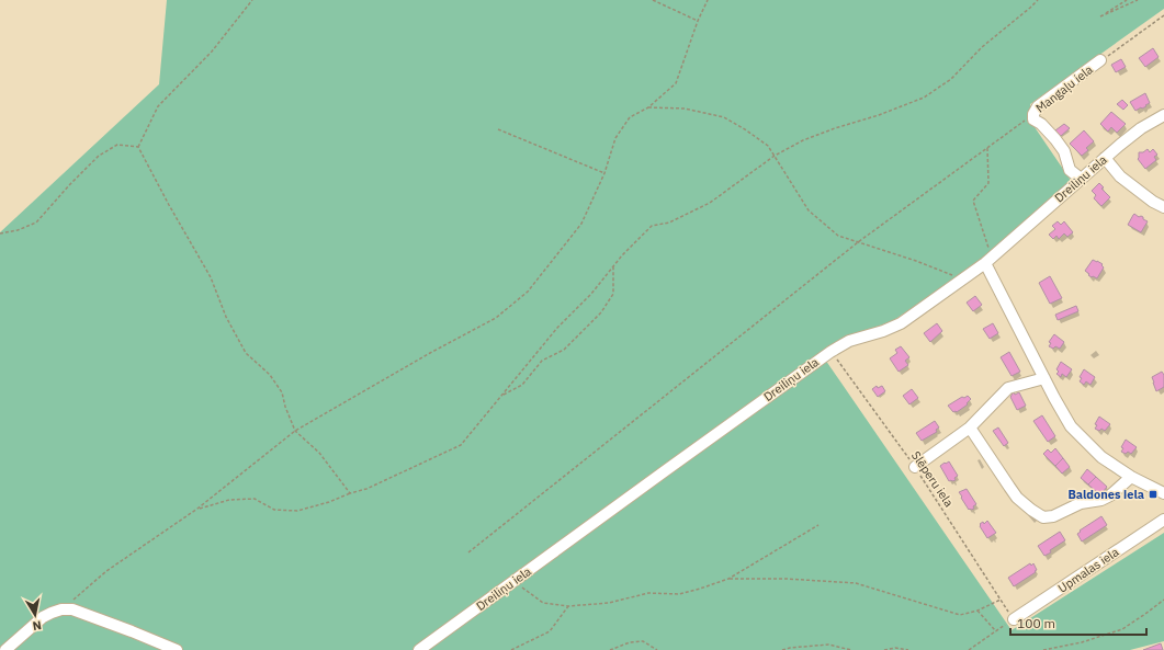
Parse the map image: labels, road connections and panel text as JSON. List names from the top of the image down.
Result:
{
  "streets": {
    "street": ["Mangaļu iela", "Dreiliņu iela", "Upmalas iela"],
    "path": ["Slēperu iela"]
  },
  "crossings": [
    ["Mangaļu iela", "Dreiliņu iela"],
    ["Dreiliņu iela", "Slēperu iela"],
    ["Slēperu iela", "Upmalas iela"]
  ],
  "places": {
    "transit": ["Baldones iela"]
  },
  "scale_bar": "100 m",
  "north": "bottom"
}
